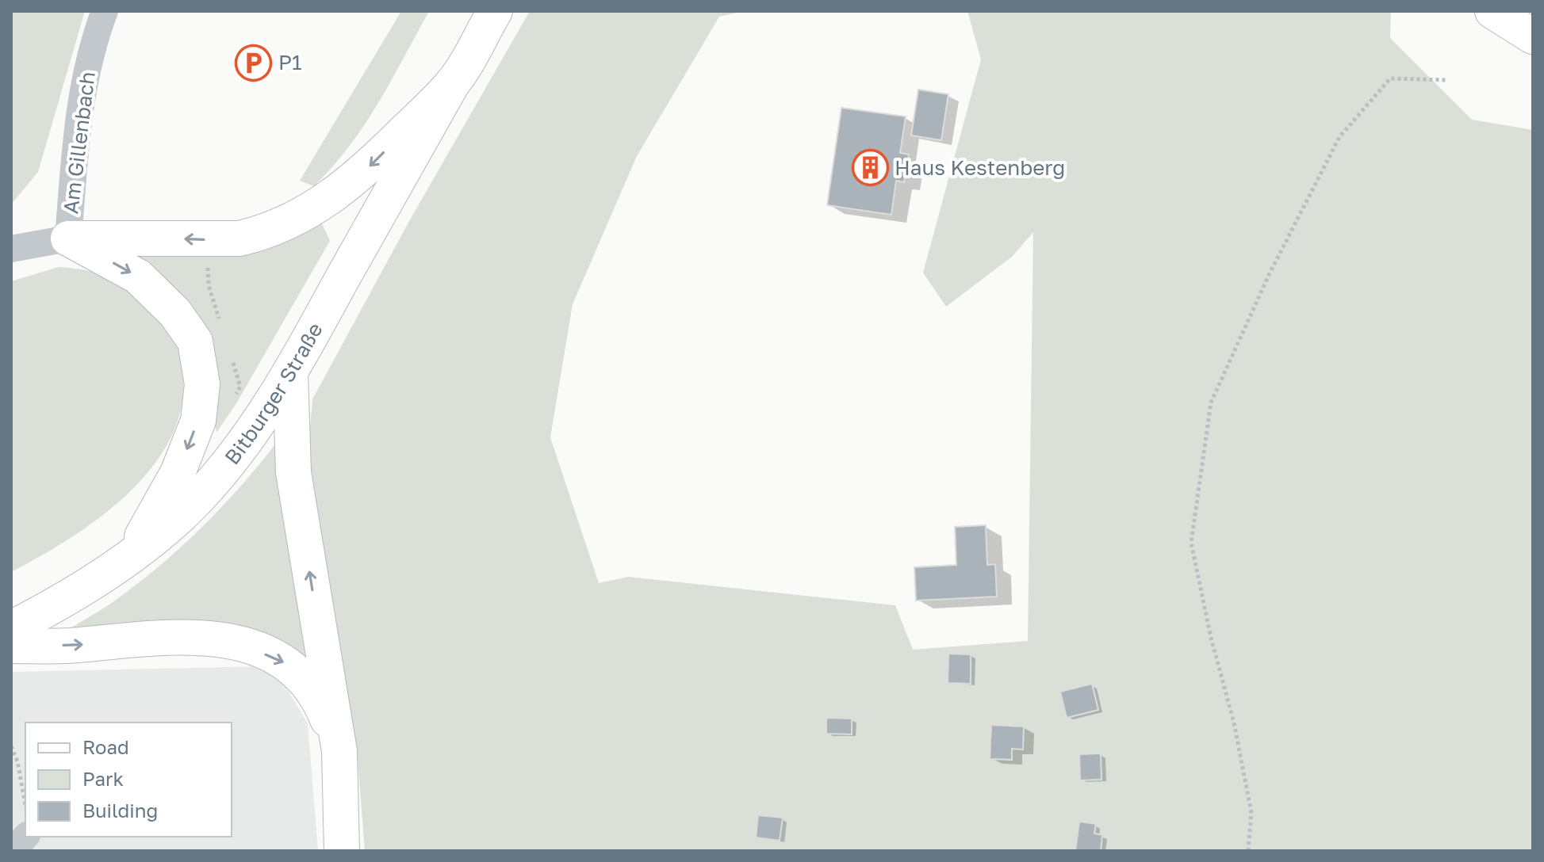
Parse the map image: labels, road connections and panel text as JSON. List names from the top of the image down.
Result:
{
  "streets": {
    "main road": ["Bitburger Straße"],
    "street": ["Am Gillenbach"]
  },
  "places": {
    "parking": ["P1"],
    "building": ["Haus Kestenberg"]
  },
  "legend": ["Road", "Park", "Building"]
}
